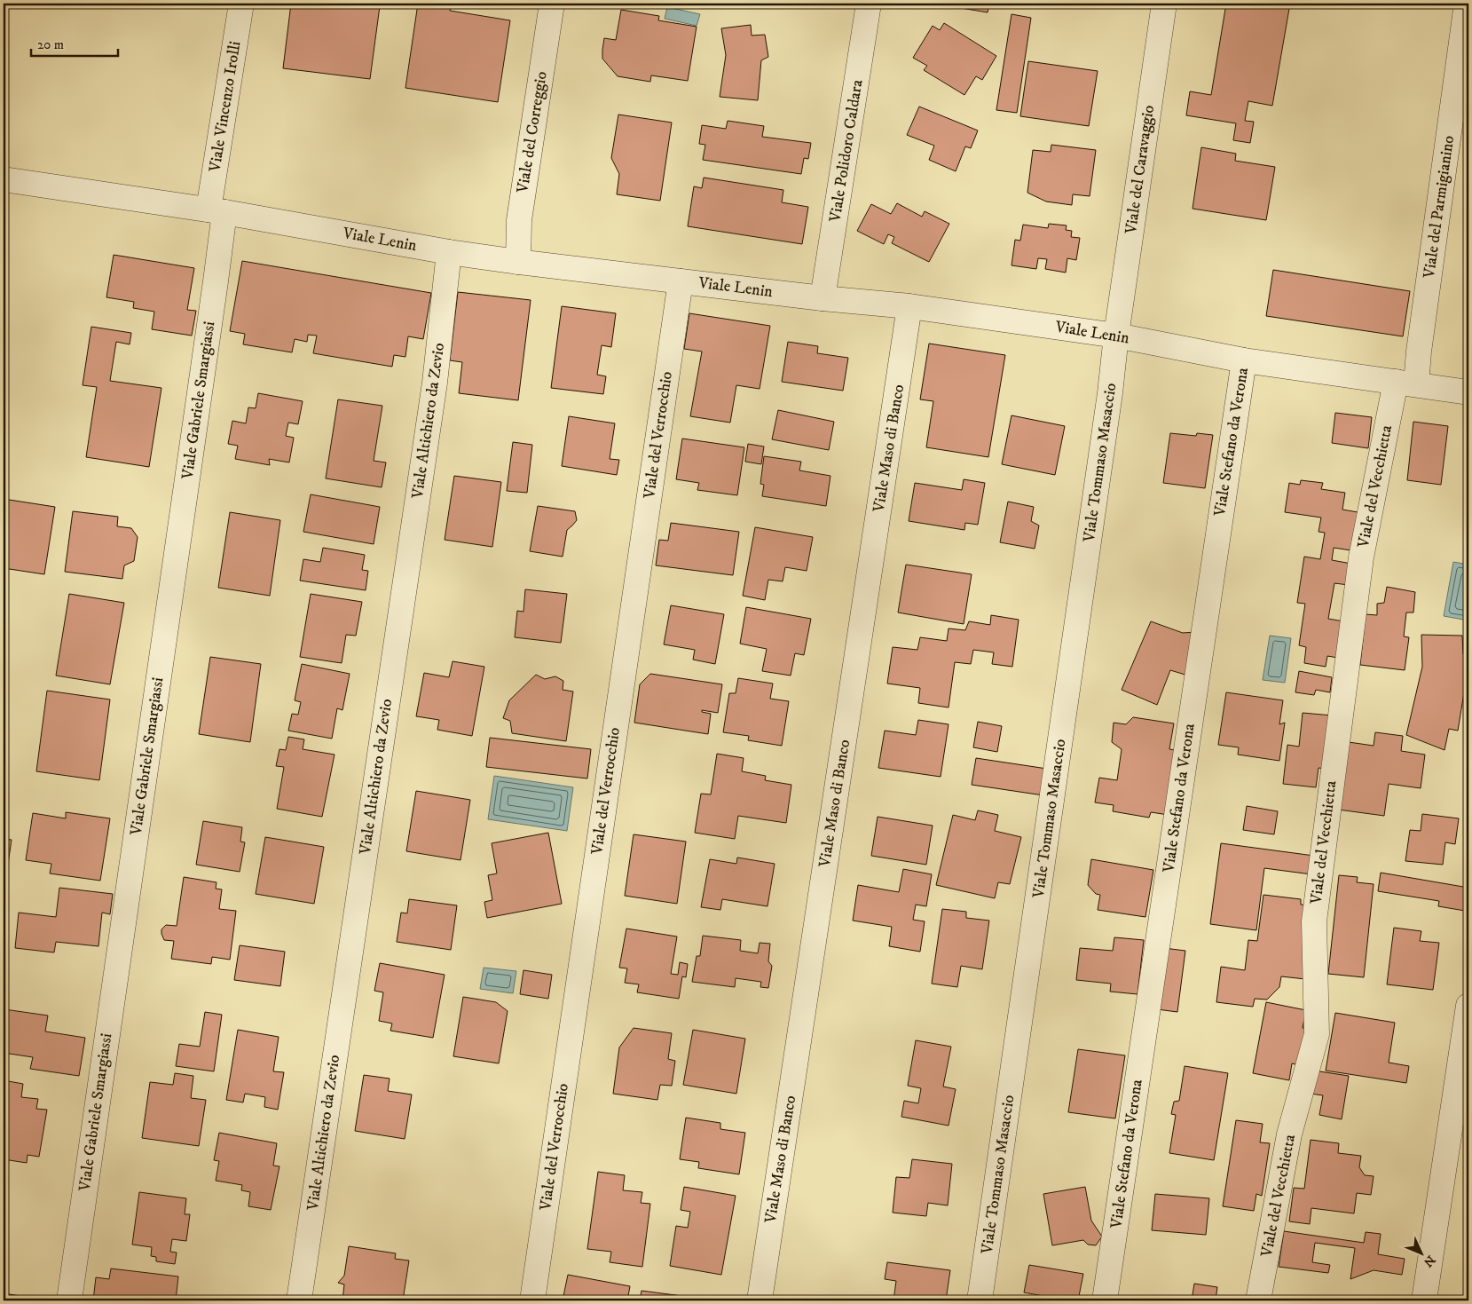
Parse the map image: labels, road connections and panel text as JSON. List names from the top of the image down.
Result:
{
  "streets": {
    "street": [
      "Viale Vincenzo Irolli",
      "Viale del Correggio",
      "Viale Polidoro Caldara",
      "Viale del Caravaggio",
      "Viale del Parmigianino",
      "Viale Lenin",
      "Viale Gabriele Smargiassi",
      "Viale Altichiero da Zevio",
      "Viale del Verrocchio",
      "Viale Stefano da Verona",
      "Viale Maso di Banco",
      "Viale Tommaso Masaccio",
      "Viale del Vecchietta"
    ]
  },
  "crossings": [
    ["Viale Vincenzo Irolli", "Viale Lenin"],
    ["Viale Vincenzo Irolli", "Viale Gabriele Smargiassi"],
    ["Viale del Correggio", "Viale Lenin"],
    ["Viale Polidoro Caldara", "Viale Lenin"],
    ["Viale del Caravaggio", "Viale Lenin"],
    ["Viale del Caravaggio", "Viale Tommaso Masaccio"],
    ["Viale del Parmigianino", "Viale Lenin"],
    ["Viale del Parmigianino", "Viale del Vecchietta"],
    ["Viale Lenin", "Viale Gabriele Smargiassi"],
    ["Viale Lenin", "Viale Altichiero da Zevio"],
    ["Viale Lenin", "Viale del Verrocchio"],
    ["Viale Lenin", "Viale Stefano da Verona"],
    ["Viale Lenin", "Viale Maso di Banco"],
    ["Viale Lenin", "Viale Tommaso Masaccio"],
    ["Viale Lenin", "Viale del Vecchietta"]
  ],
  "scale_bar": "20 m",
  "north": "bottom right"
}
